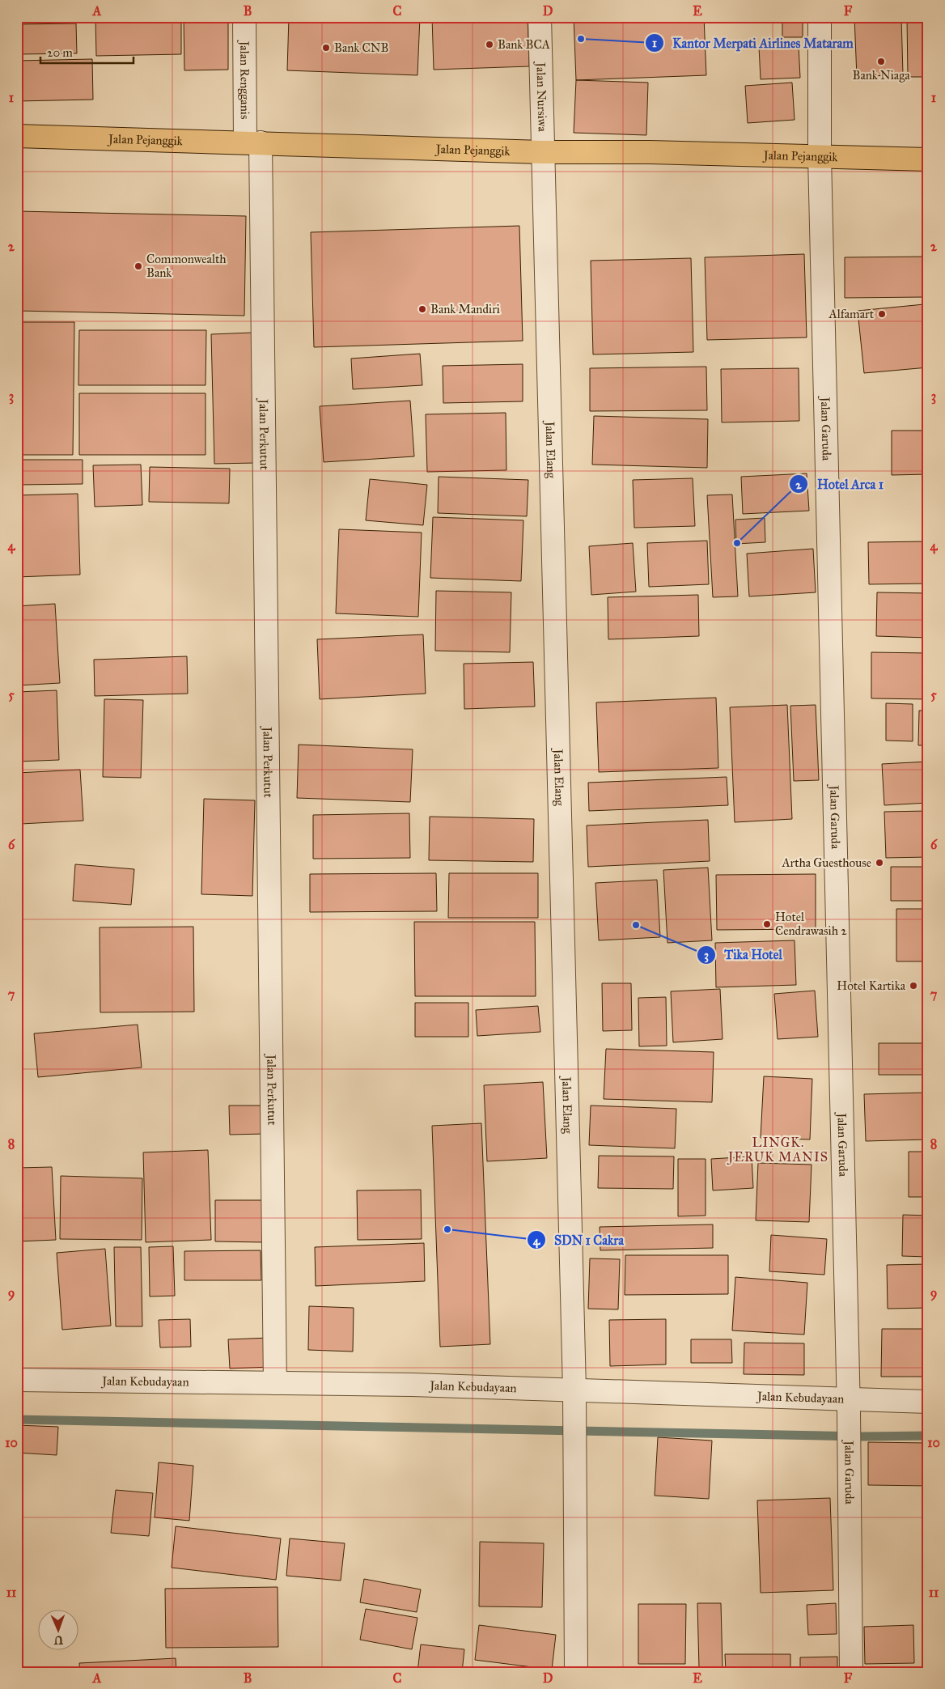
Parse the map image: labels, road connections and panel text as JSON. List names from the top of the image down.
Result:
{
  "streets": {
    "main road": ["Jalan Pejanggik"],
    "street": [
      "Jalan Rengganis",
      "Jalan Nursiwa",
      "Jalan Garuda",
      "Jalan Perkutut",
      "Jalan Elang",
      "Jalan Kebudayaan"
    ]
  },
  "crossings": [
    ["Jalan Rengganis", "Jalan Pejanggik"],
    ["Jalan Rengganis", "Jalan Perkutut"],
    ["Jalan Nursiwa", "Jalan Pejanggik"],
    ["Jalan Nursiwa", "Jalan Elang"],
    ["Jalan Pejanggik", "Jalan Garuda"],
    ["Jalan Pejanggik", "Jalan Perkutut"],
    ["Jalan Pejanggik", "Jalan Elang"],
    ["Jalan Garuda", "Jalan Kebudayaan"],
    ["Jalan Perkutut", "Jalan Kebudayaan"],
    ["Jalan Elang", "Jalan Kebudayaan"]
  ],
  "districts": ["LINGK. JERUK MANIS"],
  "places": [
    "Kantor Merpati Airlines Mataram",
    "Bank BCA",
    "Bank CNB",
    "Bank Niaga",
    "Commonwealth Bank",
    "Bank Mandiri",
    "Alfamart",
    "Hotel Arca 1",
    "Artha Guesthouse",
    "Hotel Cendrawasih 2",
    "Tika Hotel",
    "Hotel Kartika",
    "SDN 1 Cakra"
  ],
  "scale_bar": "20 m",
  "north": "bottom",
  "grid": {
    "columns": [
      "A",
      "B",
      "C",
      "D",
      "E",
      "F"
    ],
    "rows": [
      "1",
      "2",
      "3",
      "4",
      "5",
      "6",
      "7",
      "8",
      "9",
      "10",
      "11"
    ]
  }
}
